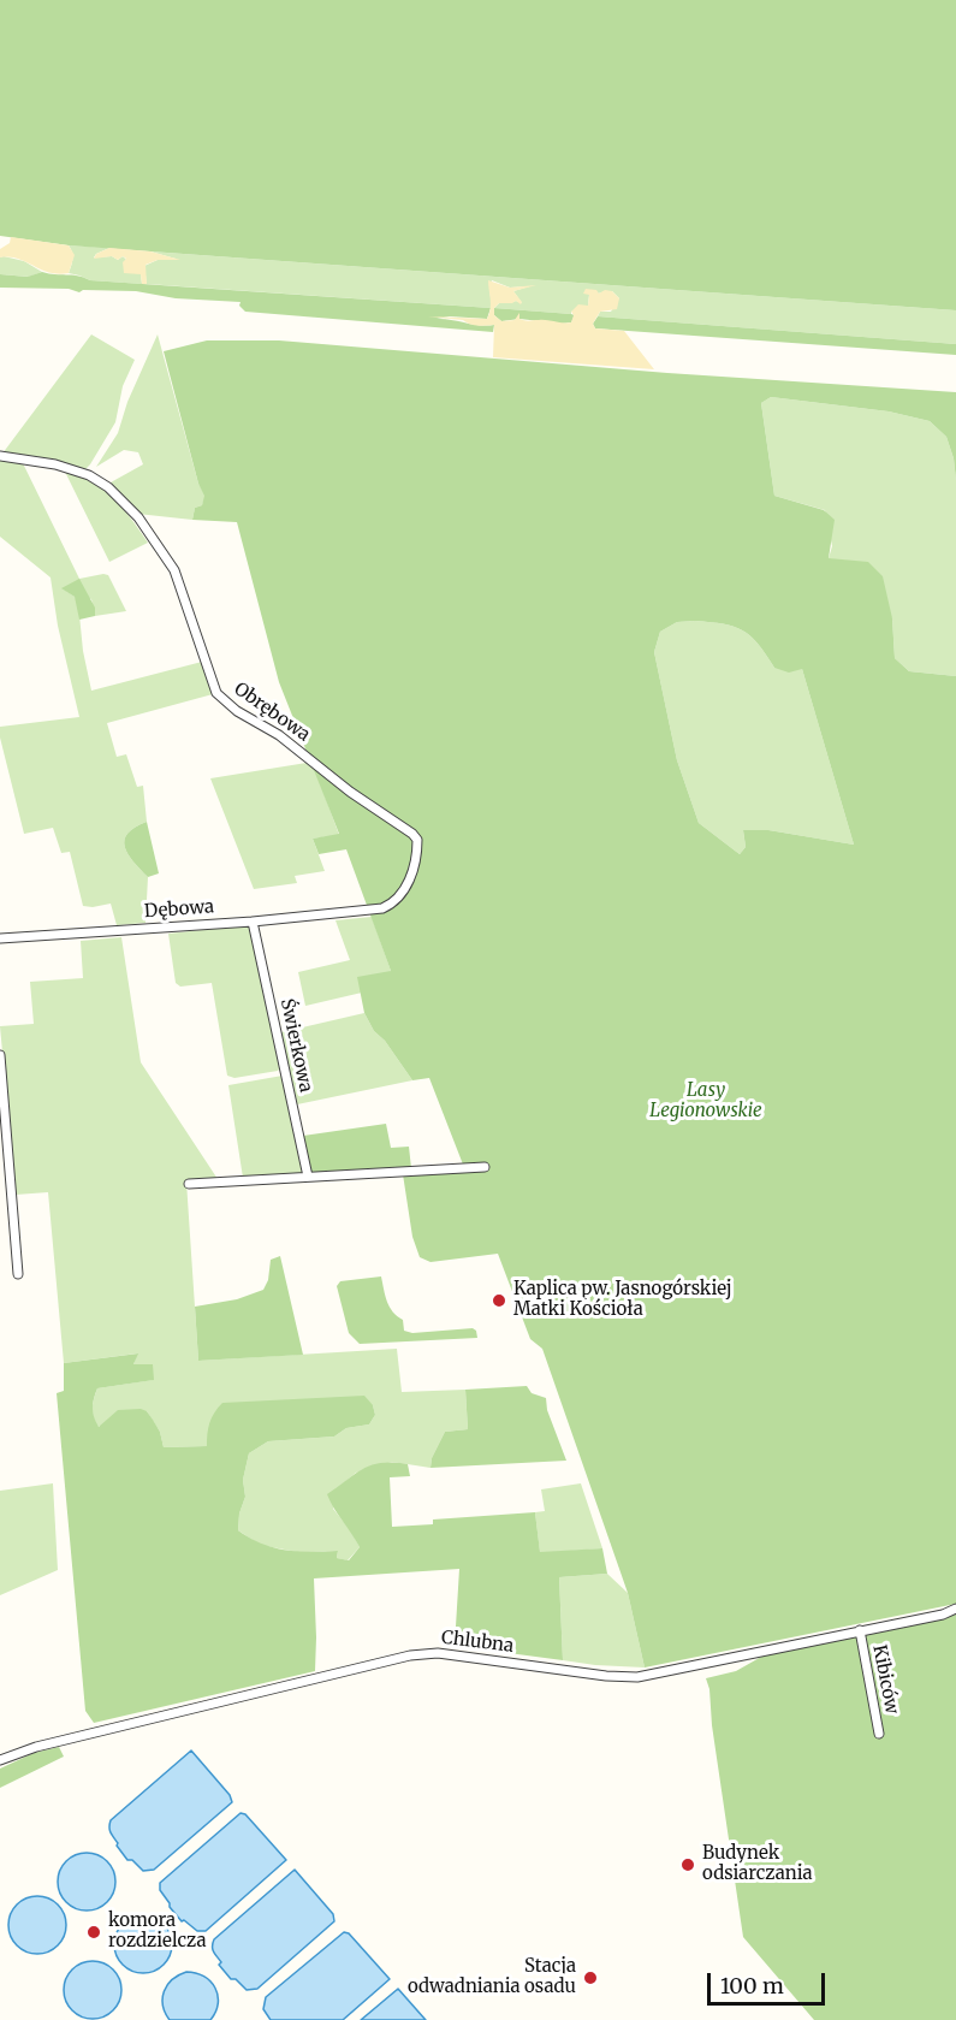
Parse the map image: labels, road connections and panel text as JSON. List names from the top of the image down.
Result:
{
  "streets": {
    "street": [
      "Obrębowa",
      "Dębowa",
      "Świerkowa",
      "Chlubna",
      "Kibiców"
    ]
  },
  "crossings": [
    ["Obrębowa", "Dębowa"],
    ["Dębowa", "Świerkowa"],
    ["Chlubna", "Kibiców"]
  ],
  "parks": ["Lasy Legionowskie"],
  "places": [
    "Kaplica pw. Jasnogórskiej Matki Kościoła",
    "Budynek odsiarczania",
    "komora rozdzielcza",
    "Stacja odwadniania osadu"
  ],
  "scale_bar": "100 m"
}
